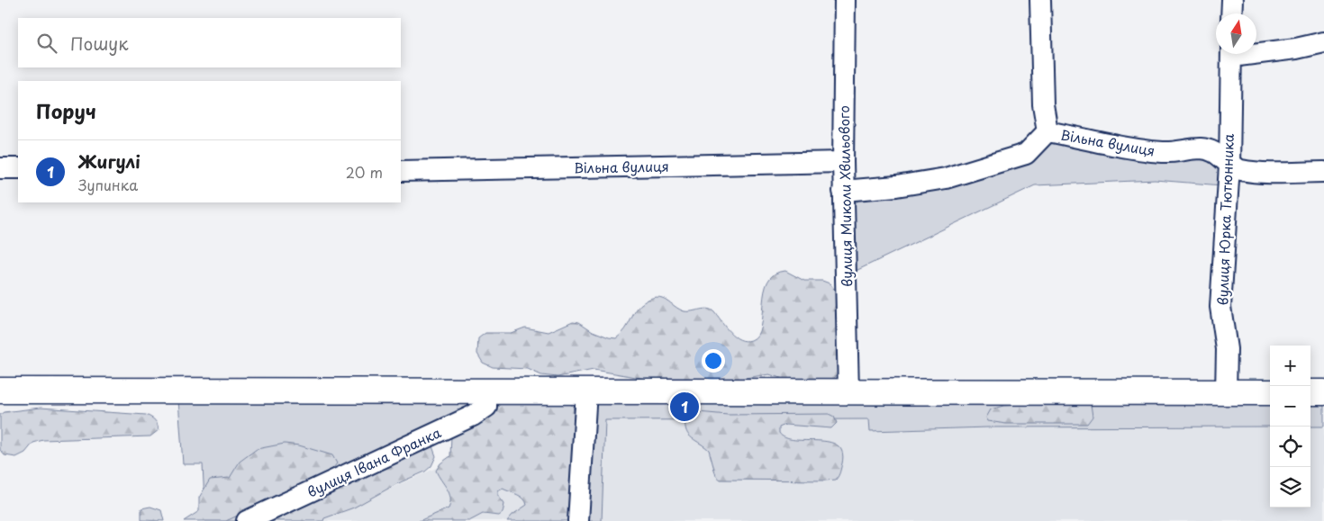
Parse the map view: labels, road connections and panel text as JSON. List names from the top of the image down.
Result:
{
  "streets": {
    "street": [
      "Вільна вулиця",
      "вулиця Миколи Хвильового",
      "вулиця Юрка Тютюнника",
      "вулиця Івана Франка"
    ]
  },
  "crossings": [
    ["Вільна вулиця", "вулиця Миколи Хвильового"],
    ["Вільна вулиця", "вулиця Юрка Тютюнника"]
  ],
  "north": "top",
  "page": {
    "search": "Пошук",
    "heading": "Поруч",
    "list": [
      {
        "mark": "1",
        "name": "Жигулі",
        "note": "Зупинка",
        "value": "20 m"
      }
    ],
    "map_buttons": ["+", "−"],
    "pins": "1"
  }
}
